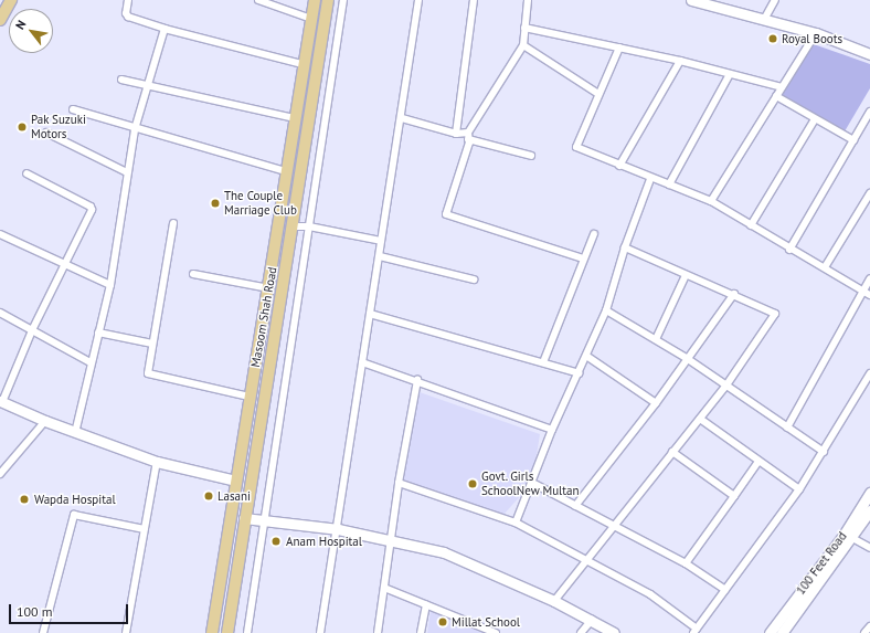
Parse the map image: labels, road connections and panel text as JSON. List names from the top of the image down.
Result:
{
  "streets": {
    "main road": ["Masoom Shah Road", "100 Feet Road"]
  },
  "places": [
    "Royal Boots",
    "Pak Suzuki Motors",
    "The Couple Marriage Club",
    "Govt. Girls SchoolNew Multan",
    "Lasani",
    "Wapda Hospital",
    "Anam Hospital",
    "Millat School"
  ],
  "scale_bar": "100 m",
  "north": "top left"
}
